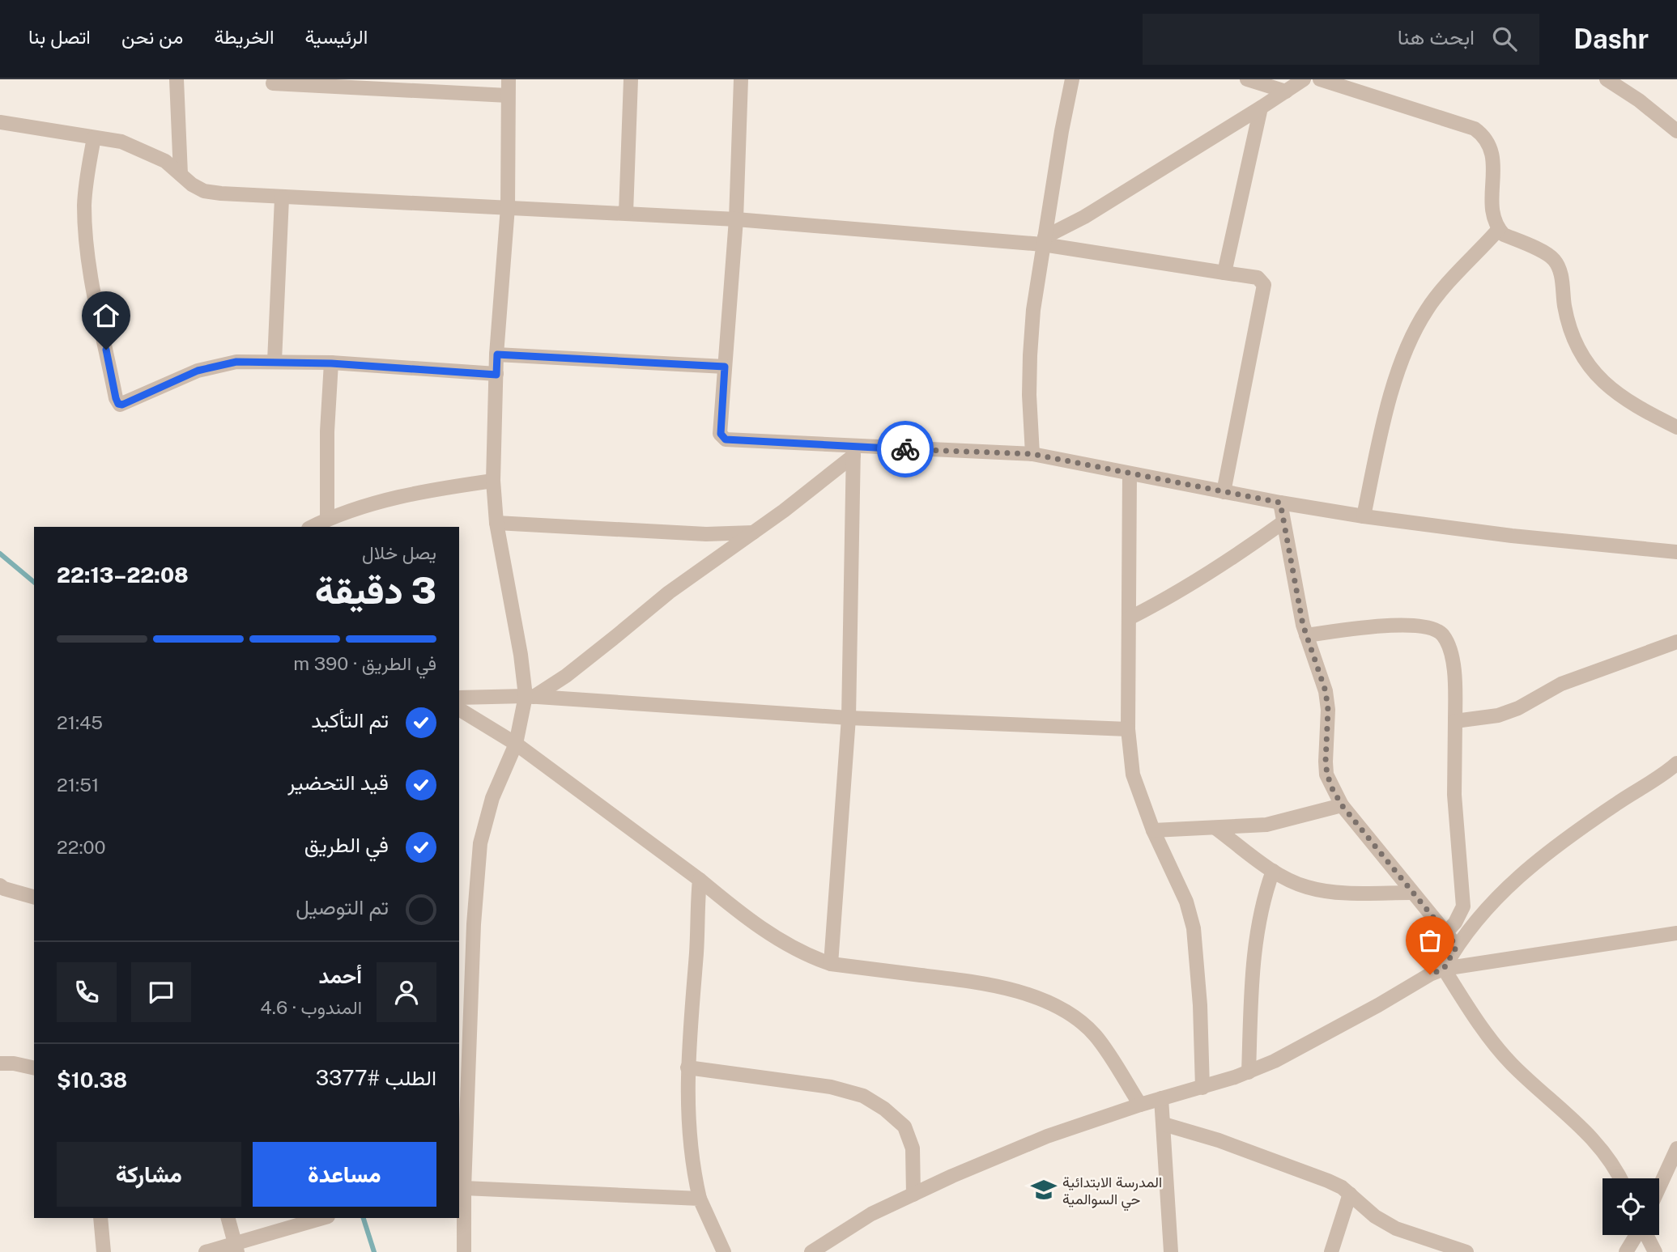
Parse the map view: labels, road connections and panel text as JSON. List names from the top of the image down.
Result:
{
  "places": {
    "school or university": ["المدرسة الابتدائية حي السوالمية"]
  },
  "page": {
    "header": "Dashr",
    "search": "ابحث هنا",
    "nav": [
      "الرئيسية",
      "الخريطة",
      "من نحن",
      "اتصل بنا"
    ],
    "heading": ["3 دقيقة", "يصل خلال", "22:08–22:13"],
    "panel": [
      "أحمد",
      "المندوب · 4.6",
      "الطلب #3377",
      "$10.38"
    ],
    "bar": "في الطريق · 390 m",
    "list": [
      ["تم التأكيد", "21:45"],
      ["قيد التحضير", "21:51"],
      ["في الطريق", "22:00"],
      "تم التوصيل"
    ],
    "buttons": ["مساعدة", "مشاركة"]
  }
}
